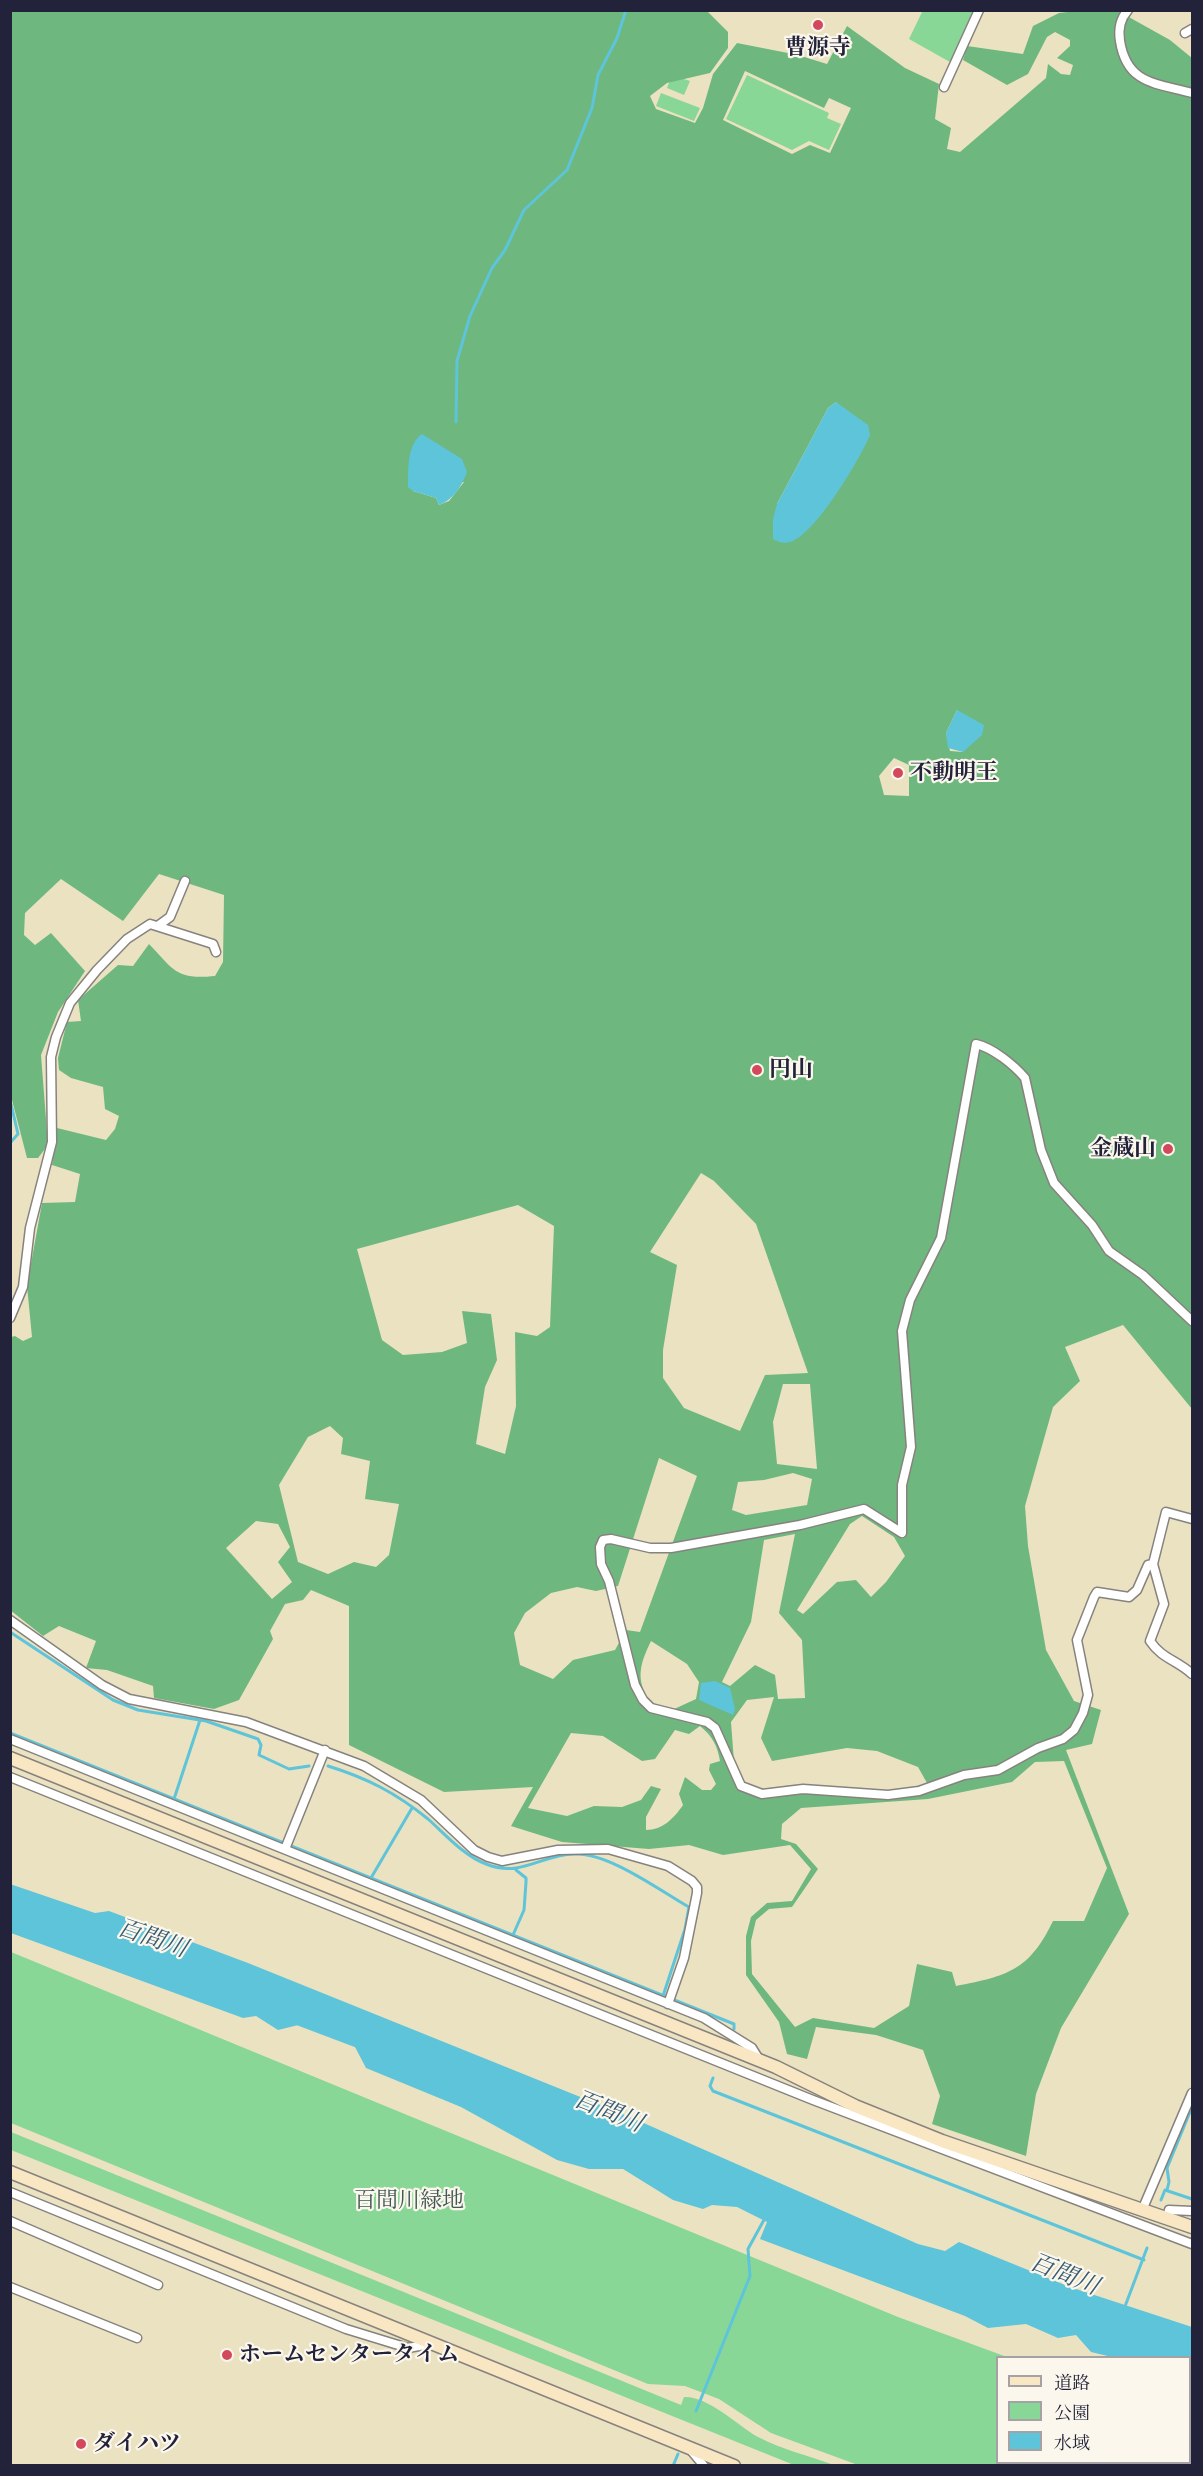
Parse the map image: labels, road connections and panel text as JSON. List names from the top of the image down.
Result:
{
  "water": ["百間川"],
  "parks": ["百間川緑地"],
  "places": [
    "曹源寺",
    "不動明王",
    "円山",
    "金蔵山",
    "ホームセンタータイム",
    "ダイハツ"
  ],
  "legend": ["道路", "公園", "水域"]
}
